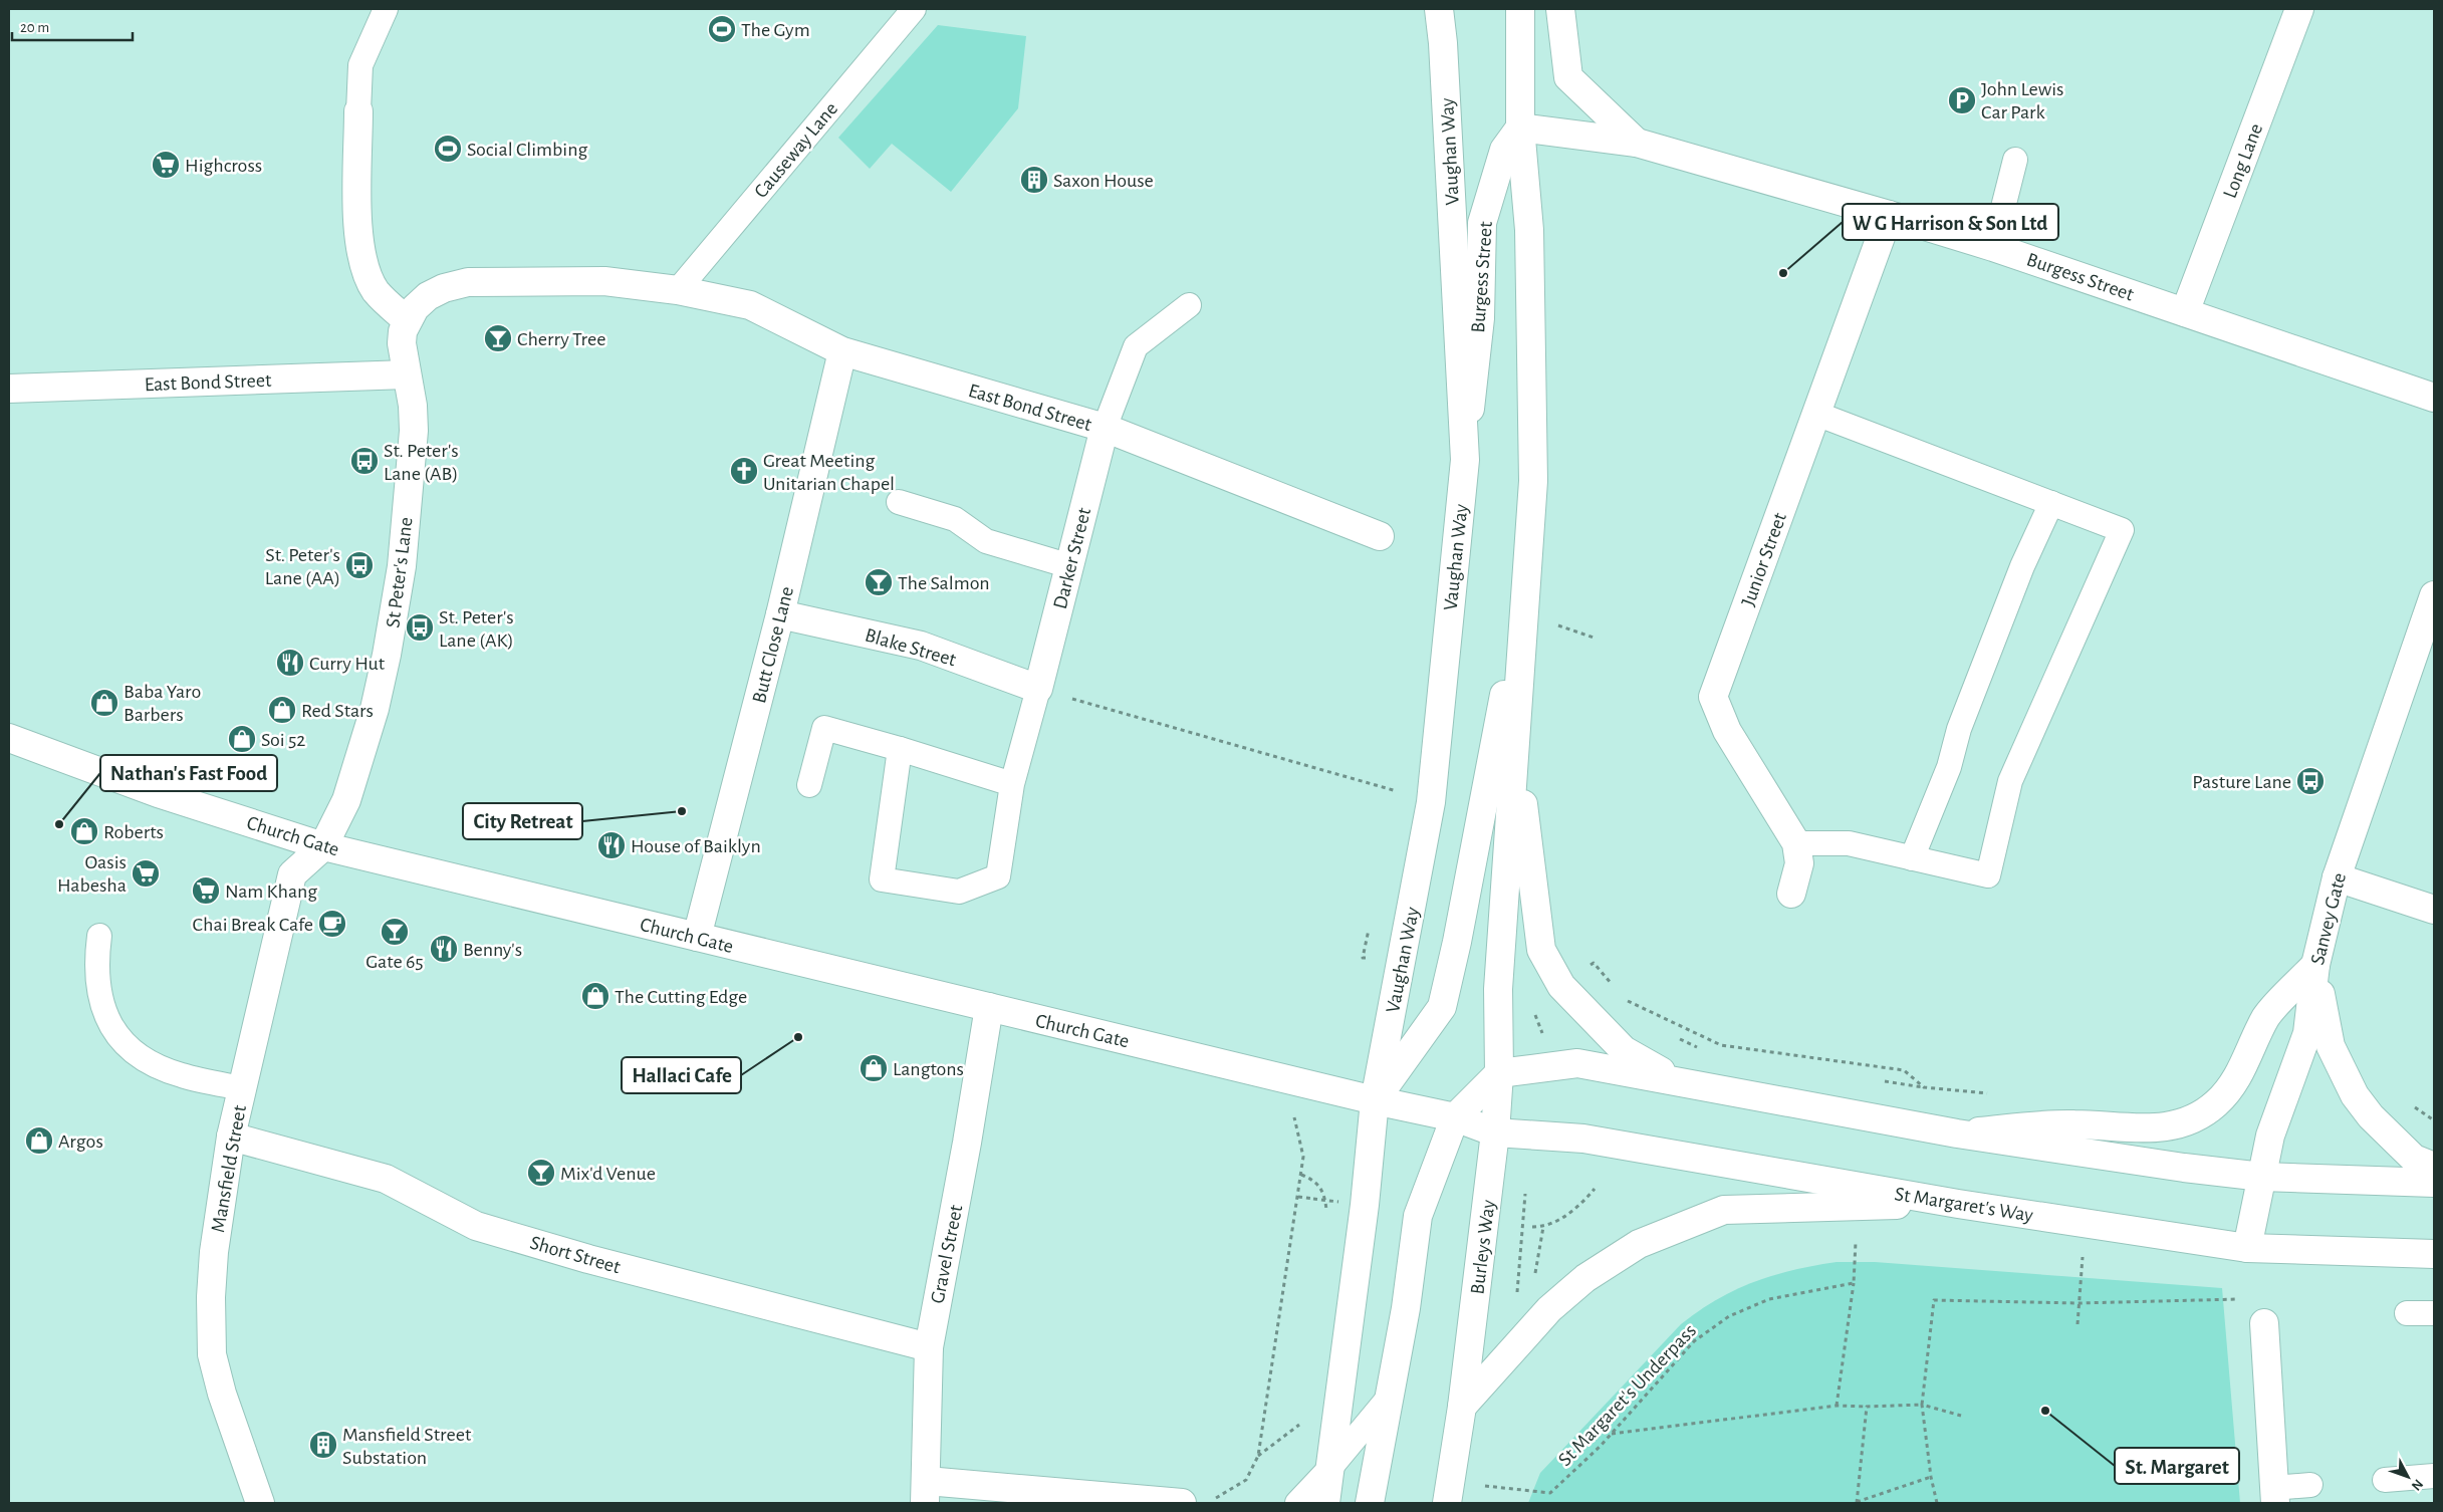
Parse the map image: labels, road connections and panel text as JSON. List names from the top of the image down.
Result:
{
  "streets": {
    "street": [
      "Vaughan Way",
      "Long Lane",
      "Burgess Street",
      "East Bond Street",
      "Darker Street",
      "Junior Street",
      "St Peter's Lane",
      "Butt Close Lane",
      "Blake Street",
      "Church Gate",
      "Sanvey Gate",
      "Mansfield Street",
      "St Margaret's Way",
      "Burleys Way",
      "Short Street",
      "Gravel Street"
    ],
    "lane": ["Causeway Lane"],
    "path": ["St Margaret's Underpass"]
  },
  "crossings": [
    ["Causeway Lane", "East Bond Street"],
    ["Causeway Lane", "St Peter's Lane"],
    ["Vaughan Way", "Burgess Street"],
    ["Vaughan Way", "Church Gate"],
    ["Long Lane", "Burgess Street"],
    ["Burgess Street", "Junior Street"],
    ["East Bond Street", "Darker Street"],
    ["East Bond Street", "St Peter's Lane"],
    ["East Bond Street", "Butt Close Lane"],
    ["Darker Street", "Blake Street"],
    ["St Peter's Lane", "Church Gate"],
    ["St Peter's Lane", "Mansfield Street"],
    ["Butt Close Lane", "Blake Street"],
    ["Butt Close Lane", "Church Gate"],
    ["Church Gate", "Mansfield Street"],
    ["Church Gate", "St Margaret's Way"],
    ["Church Gate", "Gravel Street"],
    ["Sanvey Gate", "St Margaret's Way"],
    ["Mansfield Street", "Short Street"],
    ["St Margaret's Way", "Burleys Way"],
    ["Burleys Way", "St Margaret's Underpass"],
    ["Short Street", "Gravel Street"]
  ],
  "places": {
    "sports": ["The Gym", "Social Climbing"],
    "parking": ["John Lewis Car Park"],
    "supermarket": ["Highcross", "Oasis Habesha", "Nam Khang"],
    "building": ["Saxon House", "Mansfield Street Substation"],
    "other": [
      "W G Harrison & Son Ltd",
      "City Retreat",
      "Nathan's Fast Food",
      "Hallaci Cafe",
      "St. Margaret"
    ],
    "bar": [
      "Cherry Tree",
      "The Salmon",
      "Gate 65",
      "Mix'd Venue"
    ],
    "bus stop": [
      "St. Peter's Lane (AB)",
      "St. Peter's Lane (AA)",
      "St. Peter's Lane (AK)",
      "Pasture Lane"
    ],
    "church": ["Great Meeting Unitarian Chapel"],
    "restaurant": ["Curry Hut", "House of Baiklyn", "Benny's"],
    "shop": [
      "Baba Yaro Barbers",
      "Red Stars",
      "Soi 52",
      "Roberts",
      "The Cutting Edge",
      "Langtons",
      "Argos"
    ],
    "cafe": ["Chai Break Cafe"]
  },
  "scale_bar": "20 m",
  "north": "bottom right"
}
